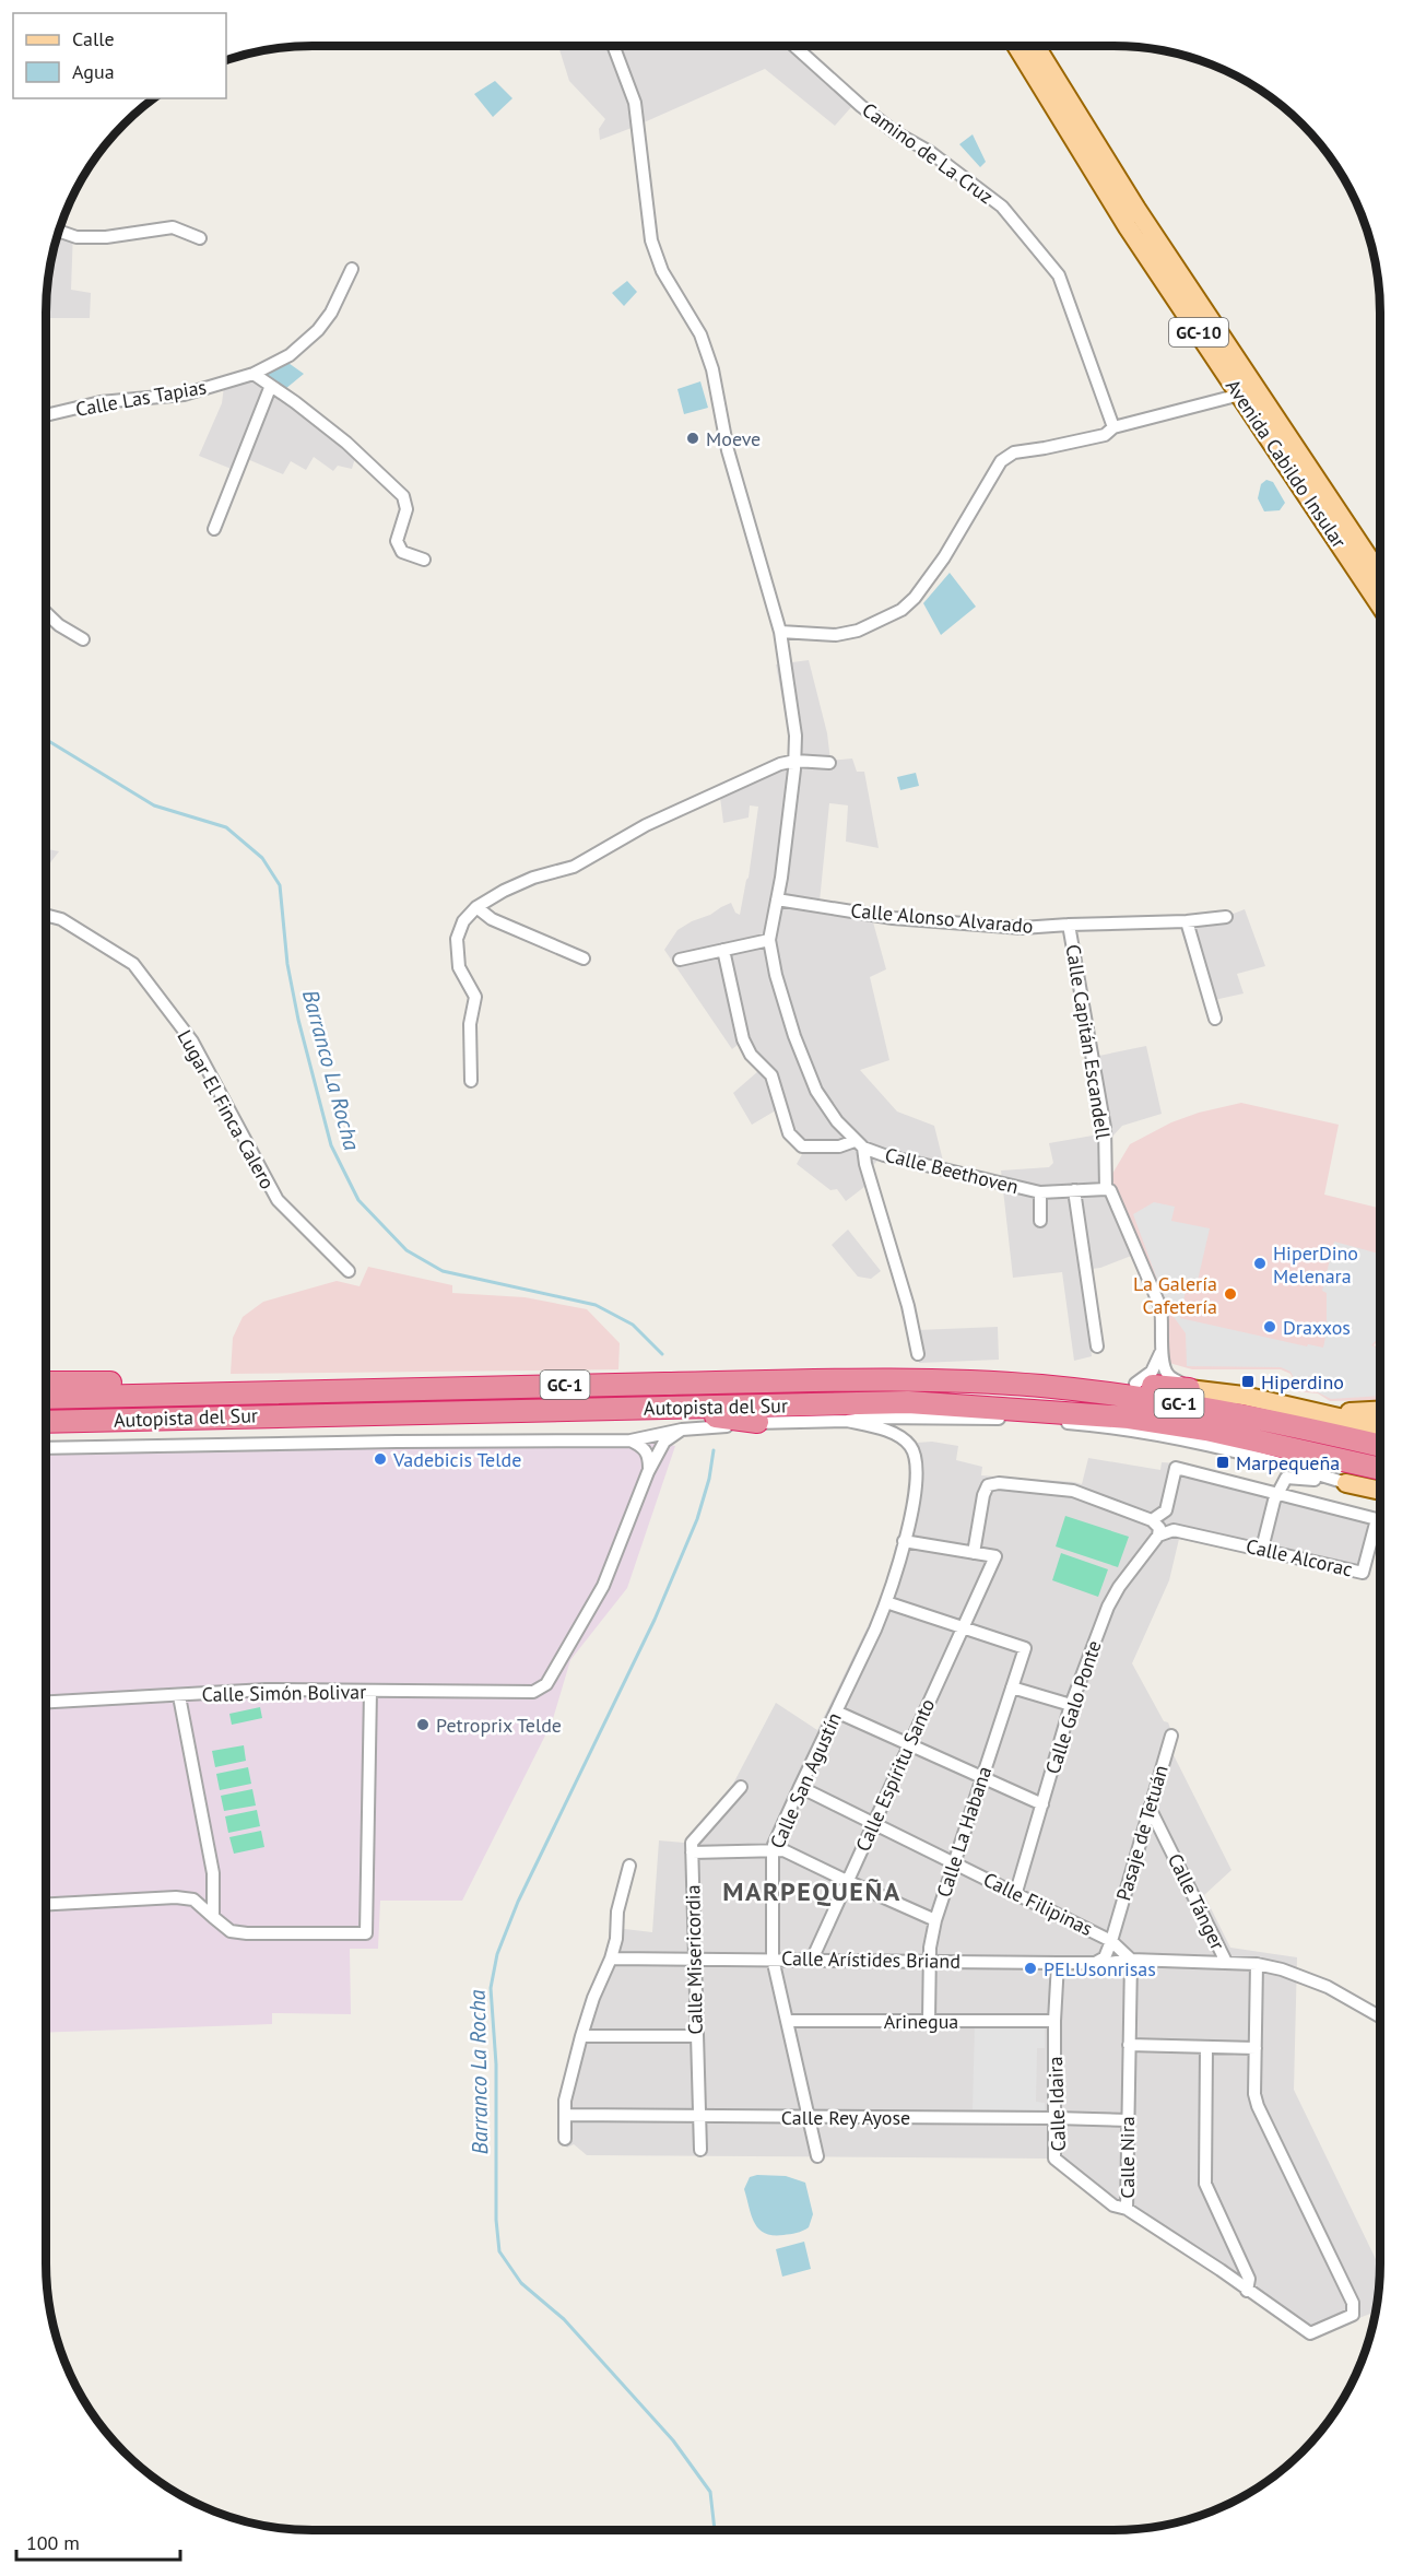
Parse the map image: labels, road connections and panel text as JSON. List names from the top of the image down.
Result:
{
  "streets": {
    "highway": ["GC-1", "Autopista del Sur"],
    "main road": ["GC-10", "Avenida Cabildo Insular"],
    "street": [
      "Camino de La Cruz",
      "Calle Las Tapias",
      "Calle Alonso Alvarado",
      "Calle Capitán Escandell",
      "Lugar El Finca Calero",
      "Calle Beethoven",
      "Calle Alcorac",
      "Calle Simón Bolivar",
      "Calle Galo Ponte",
      "Calle Espíritu Santo",
      "Calle San Agustín",
      "Calle La Habana",
      "Pasaje de Tetuán",
      "Calle Tánger",
      "Calle Filipinas",
      "Calle Misericordia",
      "Calle Arístides Briand",
      "Arinegua",
      "Calle Idaira",
      "Calle Rey Ayose",
      "Calle Nira"
    ]
  },
  "crossings": [
    ["Calle Alonso Alvarado", "Calle Capitán Escandell"],
    ["Calle Capitán Escandell", "Calle Beethoven"],
    ["Calle Galo Ponte", "Calle Filipinas"],
    ["Calle Espíritu Santo", "Calle La Habana"],
    ["Calle Espíritu Santo", "Calle Filipinas"],
    ["Calle Espíritu Santo", "Calle Arístides Briand"],
    ["Calle San Agustín", "Calle Filipinas"],
    ["Calle San Agustín", "Calle Arístides Briand"],
    ["Calle San Agustín", "Arinegua"],
    ["Calle San Agustín", "Calle Rey Ayose"],
    ["Calle La Habana", "Calle Filipinas"],
    ["Calle La Habana", "Calle Arístides Briand"],
    ["Calle La Habana", "Arinegua"],
    ["Pasaje de Tetuán", "Calle Tánger"],
    ["Pasaje de Tetuán", "Calle Filipinas"],
    ["Pasaje de Tetuán", "Calle Arístides Briand"],
    ["Calle Tánger", "Calle Arístides Briand"],
    ["Calle Filipinas", "Calle Arístides Briand"],
    ["Calle Filipinas", "Calle Nira"],
    ["Calle Misericordia", "Calle Arístides Briand"],
    ["Calle Misericordia", "Calle Rey Ayose"],
    ["Calle Arístides Briand", "Calle Idaira"],
    ["Calle Arístides Briand", "Calle Nira"],
    ["Arinegua", "Calle Idaira"],
    ["Calle Idaira", "Calle Rey Ayose"],
    ["Calle Idaira", "Calle Nira"],
    ["Calle Rey Ayose", "Calle Nira"]
  ],
  "districts": ["MARPEQUEÑA"],
  "water": ["Barranco La Rocha"],
  "places": {
    "other": [
      "Moeve",
      "HiperDino Melenara",
      "La Galería Cafetería",
      "Draxxos",
      "Vadebicis Telde",
      "Petroprix Telde",
      "PELUsonrisas"
    ],
    "transit": ["Hiperdino", "Marpequeña"]
  },
  "legend": ["Calle", "Agua"],
  "scale_bar": "100 m"
}
